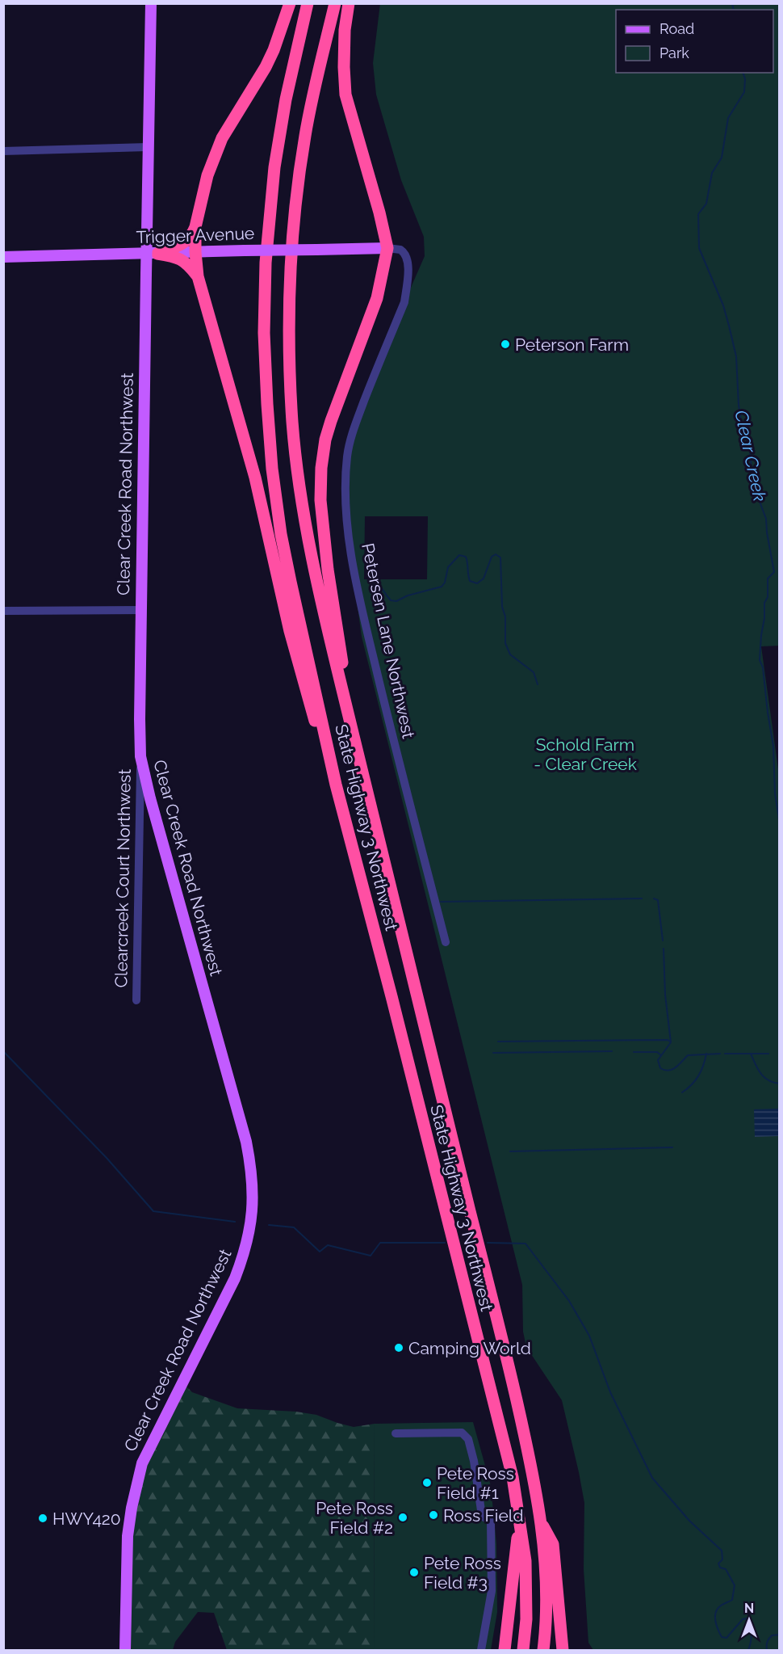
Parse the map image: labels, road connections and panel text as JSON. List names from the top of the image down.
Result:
{
  "streets": {
    "highway": ["State Highway 3 Northwest"],
    "main road": ["Trigger Avenue", "Clear Creek Road Northwest"],
    "street": ["Petersen Lane Northwest", "Clearcreek Court Northwest"]
  },
  "crossings": [
    ["Trigger Avenue", "Petersen Lane Northwest"],
    ["Clear Creek Road Northwest", "Clearcreek Court Northwest"]
  ],
  "water": ["Clear Creek"],
  "parks": ["Schold Farm - Clear Creek"],
  "places": [
    "Peterson Farm",
    "Camping World",
    "Pete Ross Field #1",
    "Ross Field",
    "Pete Ross Field #2",
    "HWY420",
    "Pete Ross Field #3"
  ],
  "legend": ["Road", "Park"],
  "north": "top"
}
